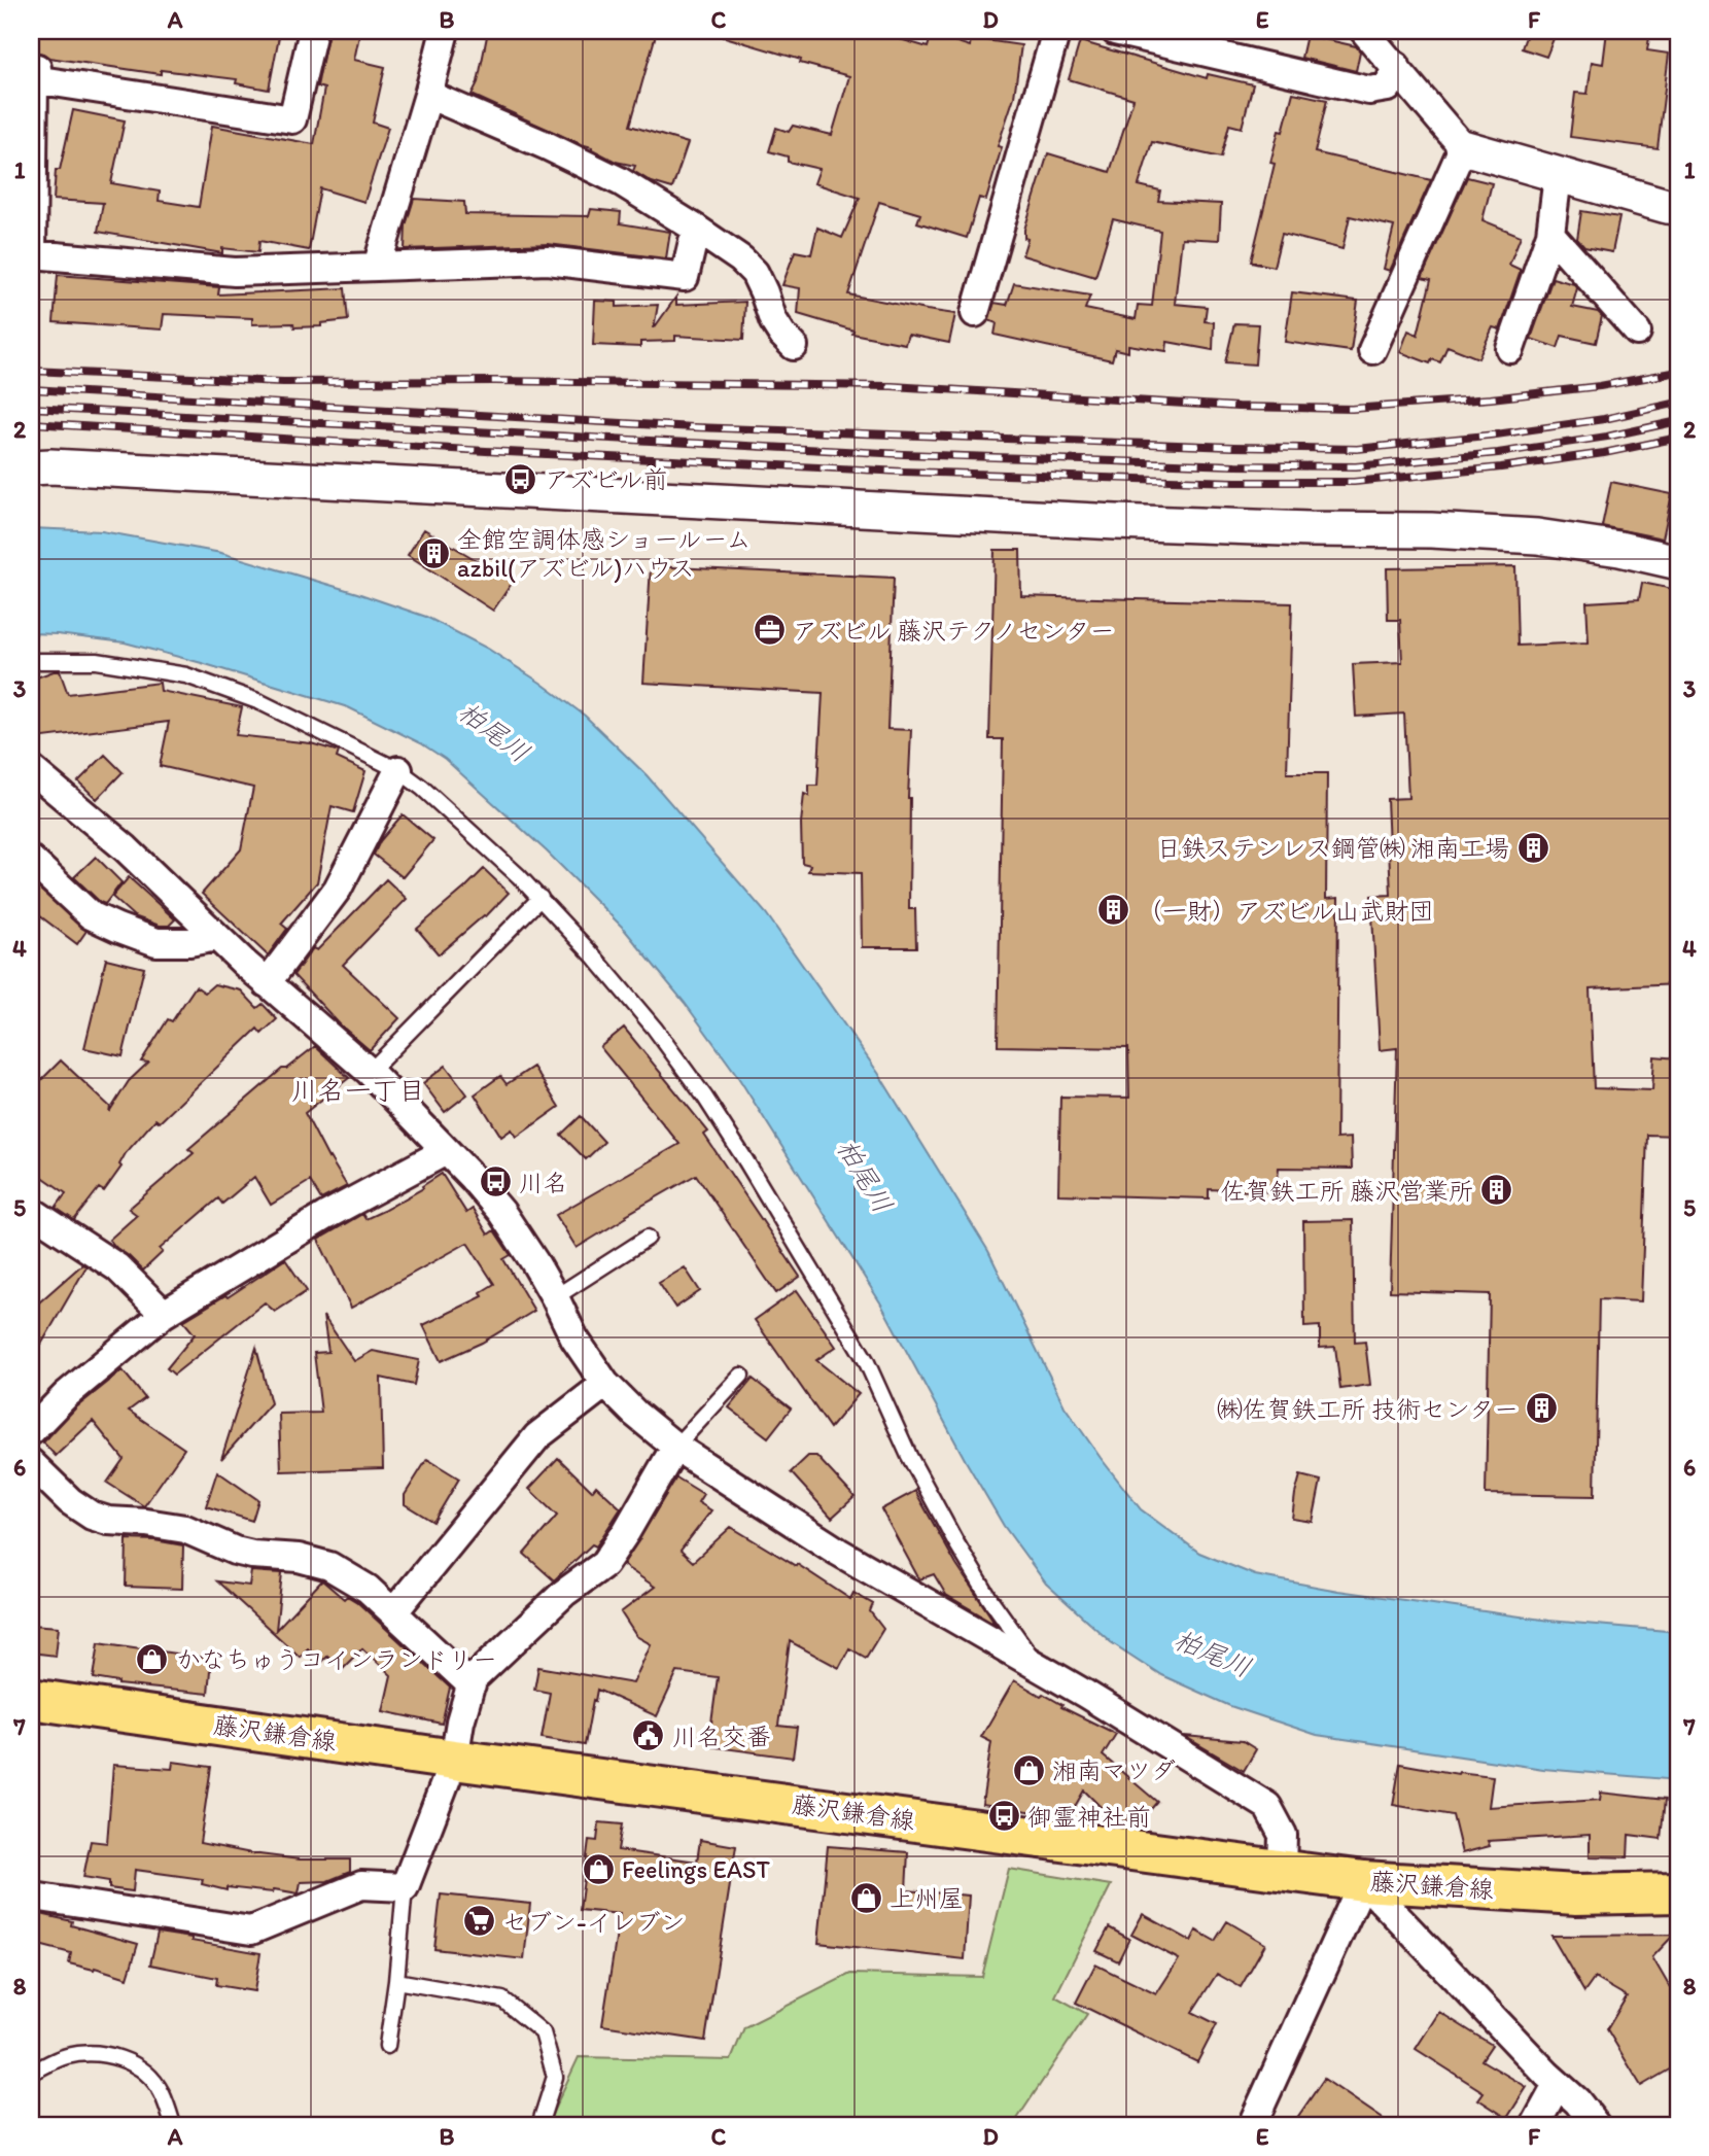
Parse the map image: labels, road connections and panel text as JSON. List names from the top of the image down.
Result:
{
  "streets": {
    "main road": ["藤沢鎌倉線"]
  },
  "districts": ["川名一丁目"],
  "water": ["柏尾川"],
  "places": {
    "bus stop": ["アズビル前", "川名", "御霊神社前"],
    "building": [
      "全館空調体感ショールーム azbil(アズビル)ハウス",
      "日鉄ステンレス鋼管㈱ 湘南工場",
      "（一財）アズビル山武財団",
      "佐賀鉄工所 藤沢営業所",
      "㈱佐賀鉄工所 技術センター"
    ],
    "office": ["アズビル 藤沢テクノセンター"],
    "shop": [
      "かなちゅうコインランドリー",
      "湘南マツダ",
      "Feelings EAST",
      "上州屋"
    ],
    "public building": ["川名交番"],
    "supermarket": ["セブン-イレブン"]
  },
  "grid": {
    "columns": [
      "A",
      "B",
      "C",
      "D",
      "E",
      "F"
    ],
    "rows": [
      "1",
      "2",
      "3",
      "4",
      "5",
      "6",
      "7",
      "8"
    ]
  }
}
